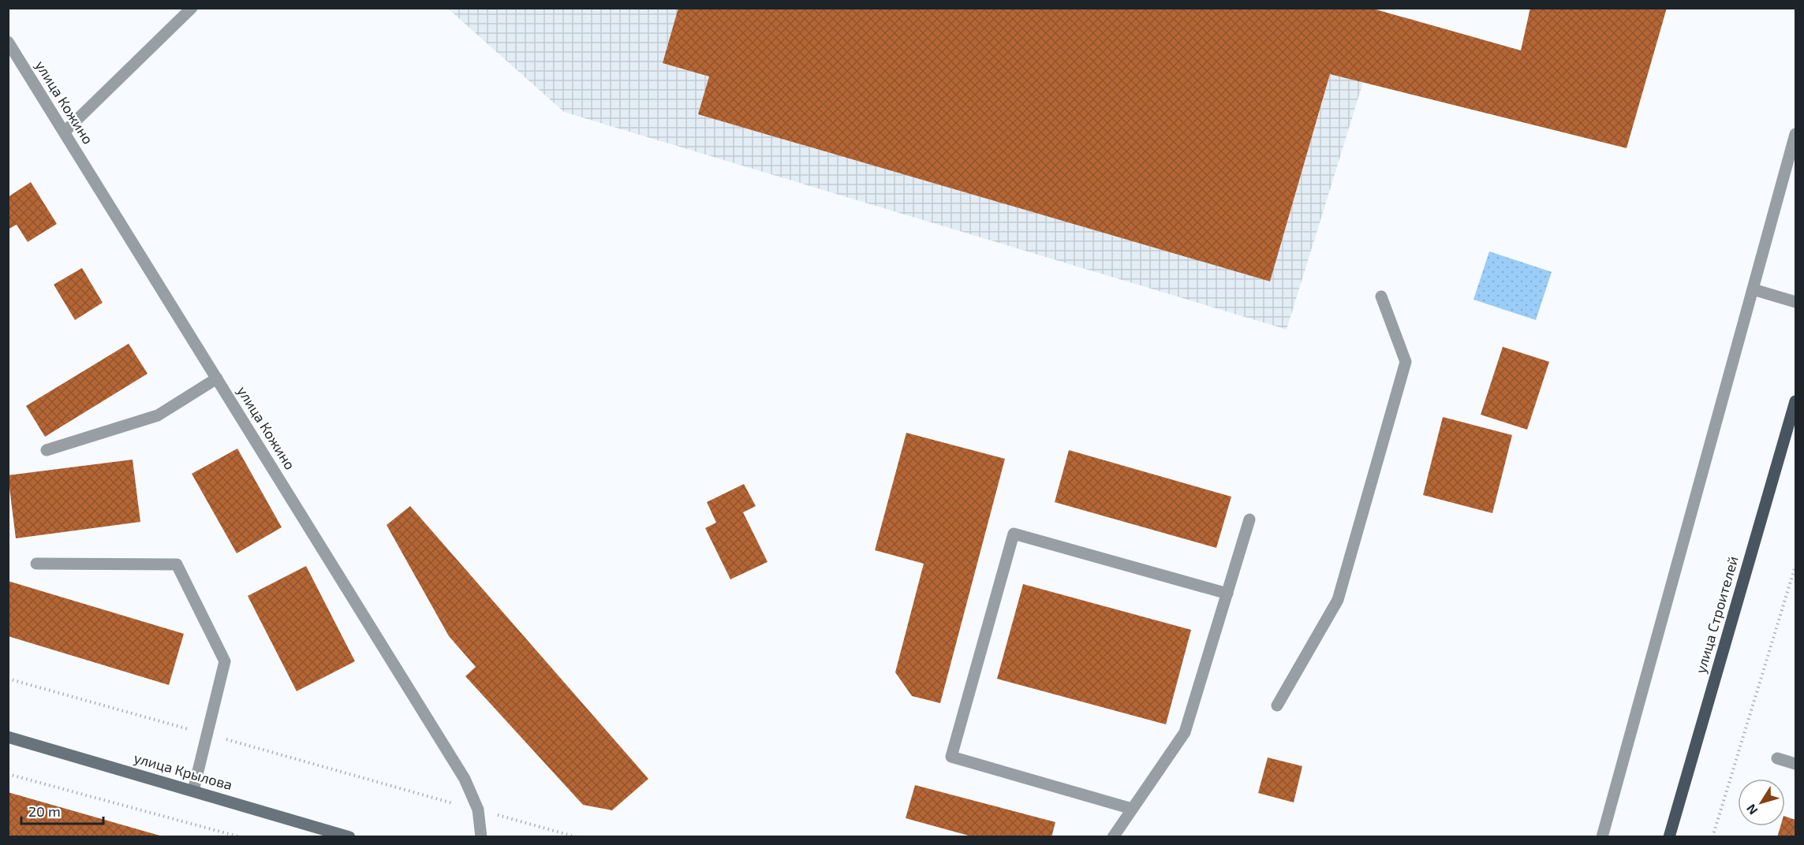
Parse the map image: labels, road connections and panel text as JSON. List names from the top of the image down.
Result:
{
  "streets": {
    "main road": ["улица Строителей", "улица Крылова"],
    "street": ["улица Кожино"]
  },
  "scale_bar": "20 m",
  "north": "bottom left"
}
